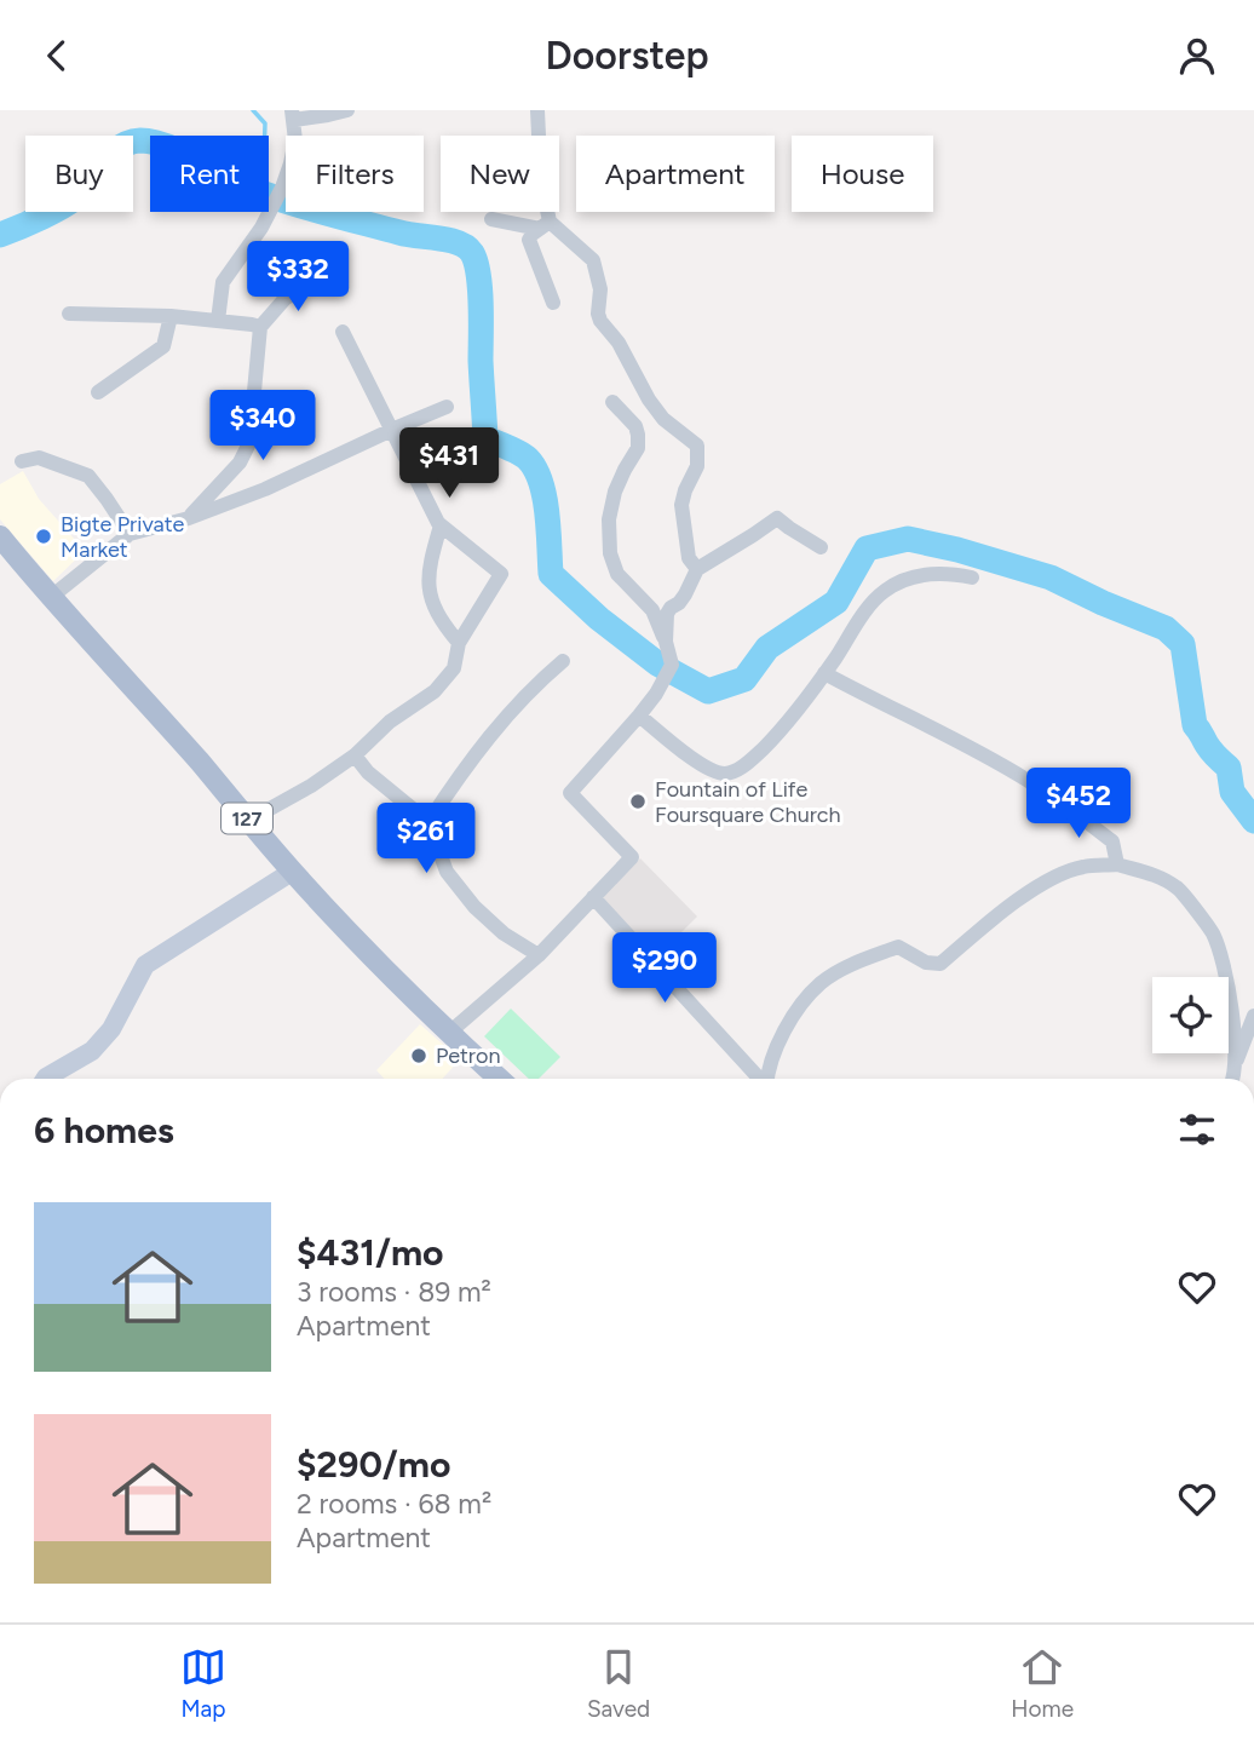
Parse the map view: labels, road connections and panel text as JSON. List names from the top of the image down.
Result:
{
  "streets": {
    "main road": ["127"]
  },
  "places": ["Bigte Private Market", "Fountain of Life Foursquare Church", "Petron"],
  "page": {
    "header": "Doorstep",
    "chip": [
      "Buy",
      "Rent",
      "Filters",
      "New",
      "Apartment",
      "House"
    ],
    "price": [
      "$332",
      "$340",
      "$431",
      "$452",
      "$261",
      "$290"
    ],
    "heading": "6 homes",
    "list": [
      {
        "name": "$431/mo",
        "note": "3 rooms · 89 m² · Apartment"
      },
      {
        "name": "$290/mo",
        "note": "2 rooms · 68 m² · Apartment"
      }
    ],
    "tabs": ["Map", "Saved", "Home"]
  }
}
